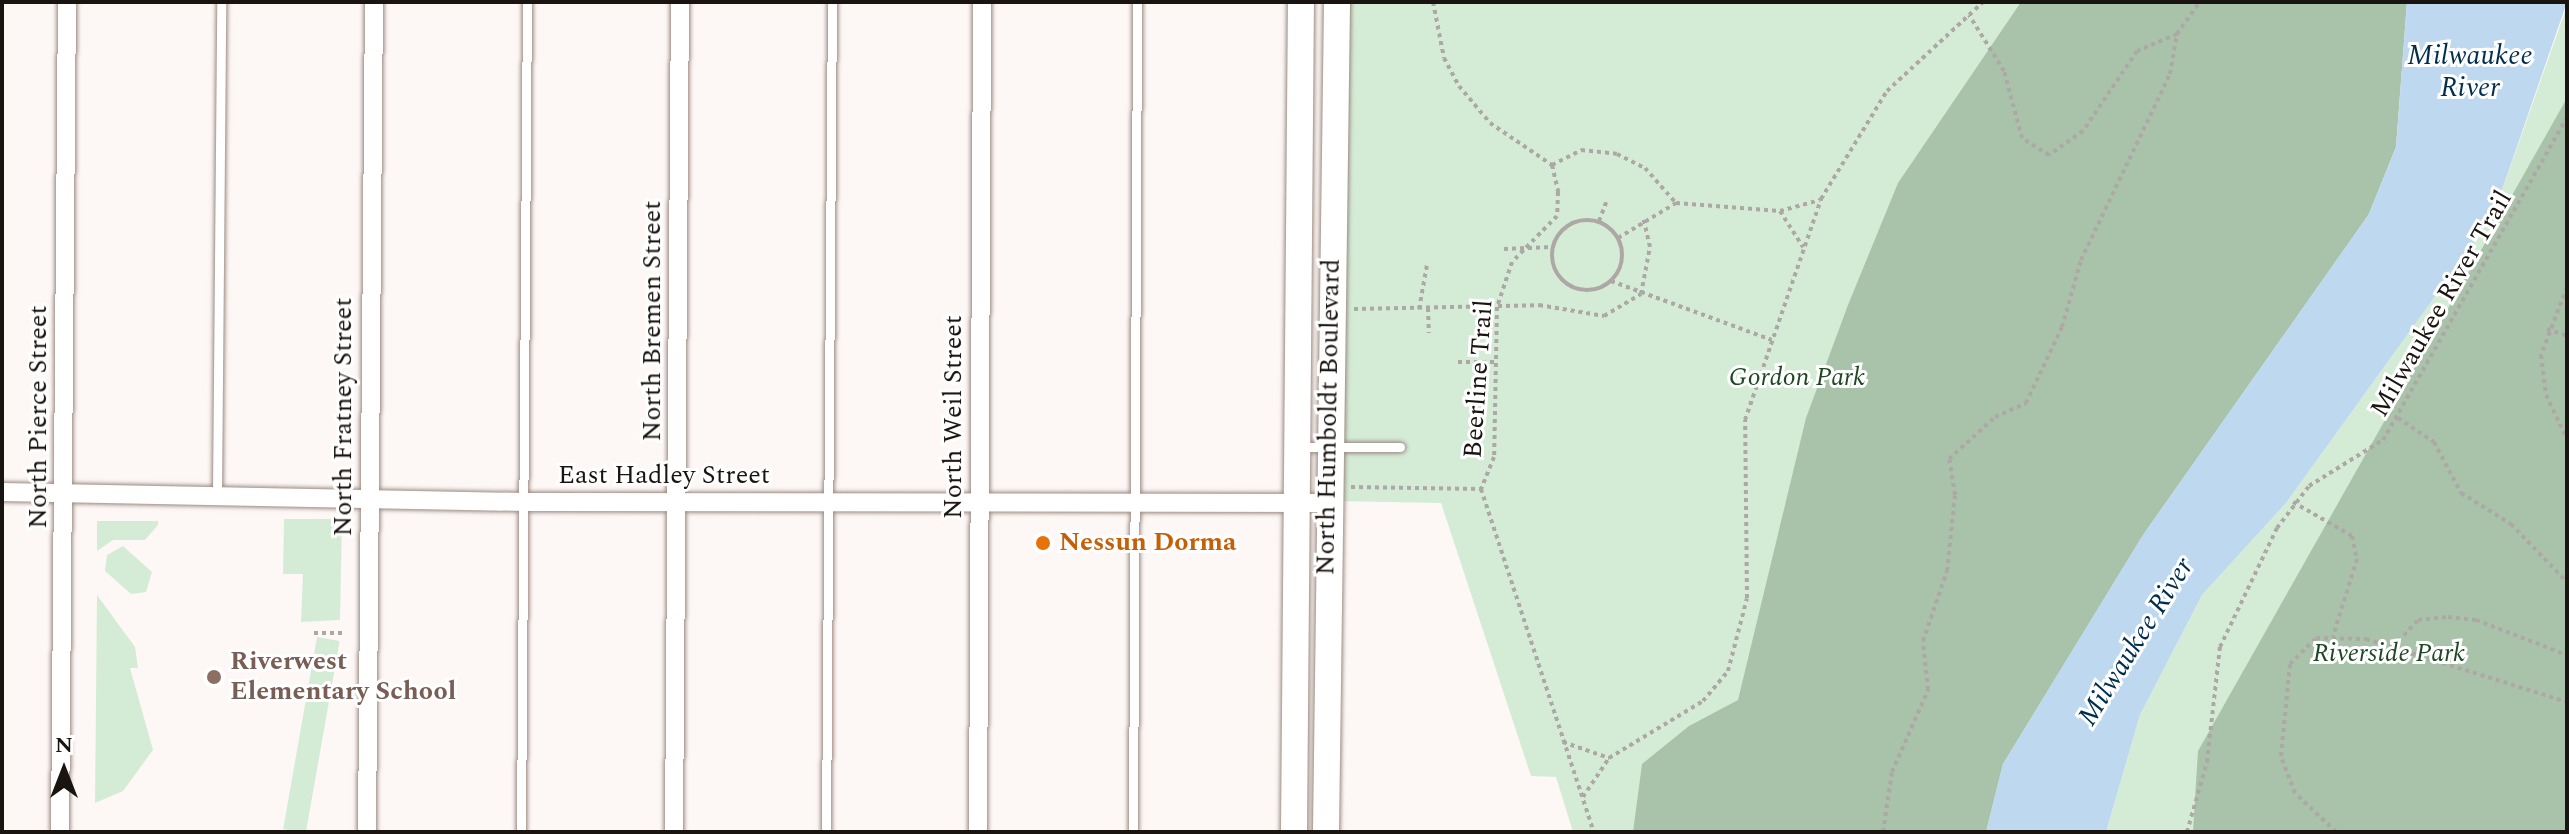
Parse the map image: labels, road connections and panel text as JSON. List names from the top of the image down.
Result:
{
  "streets": {
    "main road": ["North Humboldt Boulevard"],
    "street": [
      "North Bremen Street",
      "North Pierce Street",
      "North Fratney Street",
      "North Weil Street",
      "East Hadley Street"
    ],
    "path": ["Milwaukee River Trail", "Beerline Trail"]
  },
  "crossings": [
    ["North Bremen Street", "East Hadley Street"],
    ["North Pierce Street", "East Hadley Street"],
    ["North Fratney Street", "East Hadley Street"],
    ["North Weil Street", "East Hadley Street"],
    ["North Humboldt Boulevard", "East Hadley Street"]
  ],
  "water": ["Milwaukee River"],
  "parks": ["Gordon Park", "Riverside Park"],
  "places": ["Nessun Dorma", "Riverwest Elementary School"],
  "north": "top"
}
